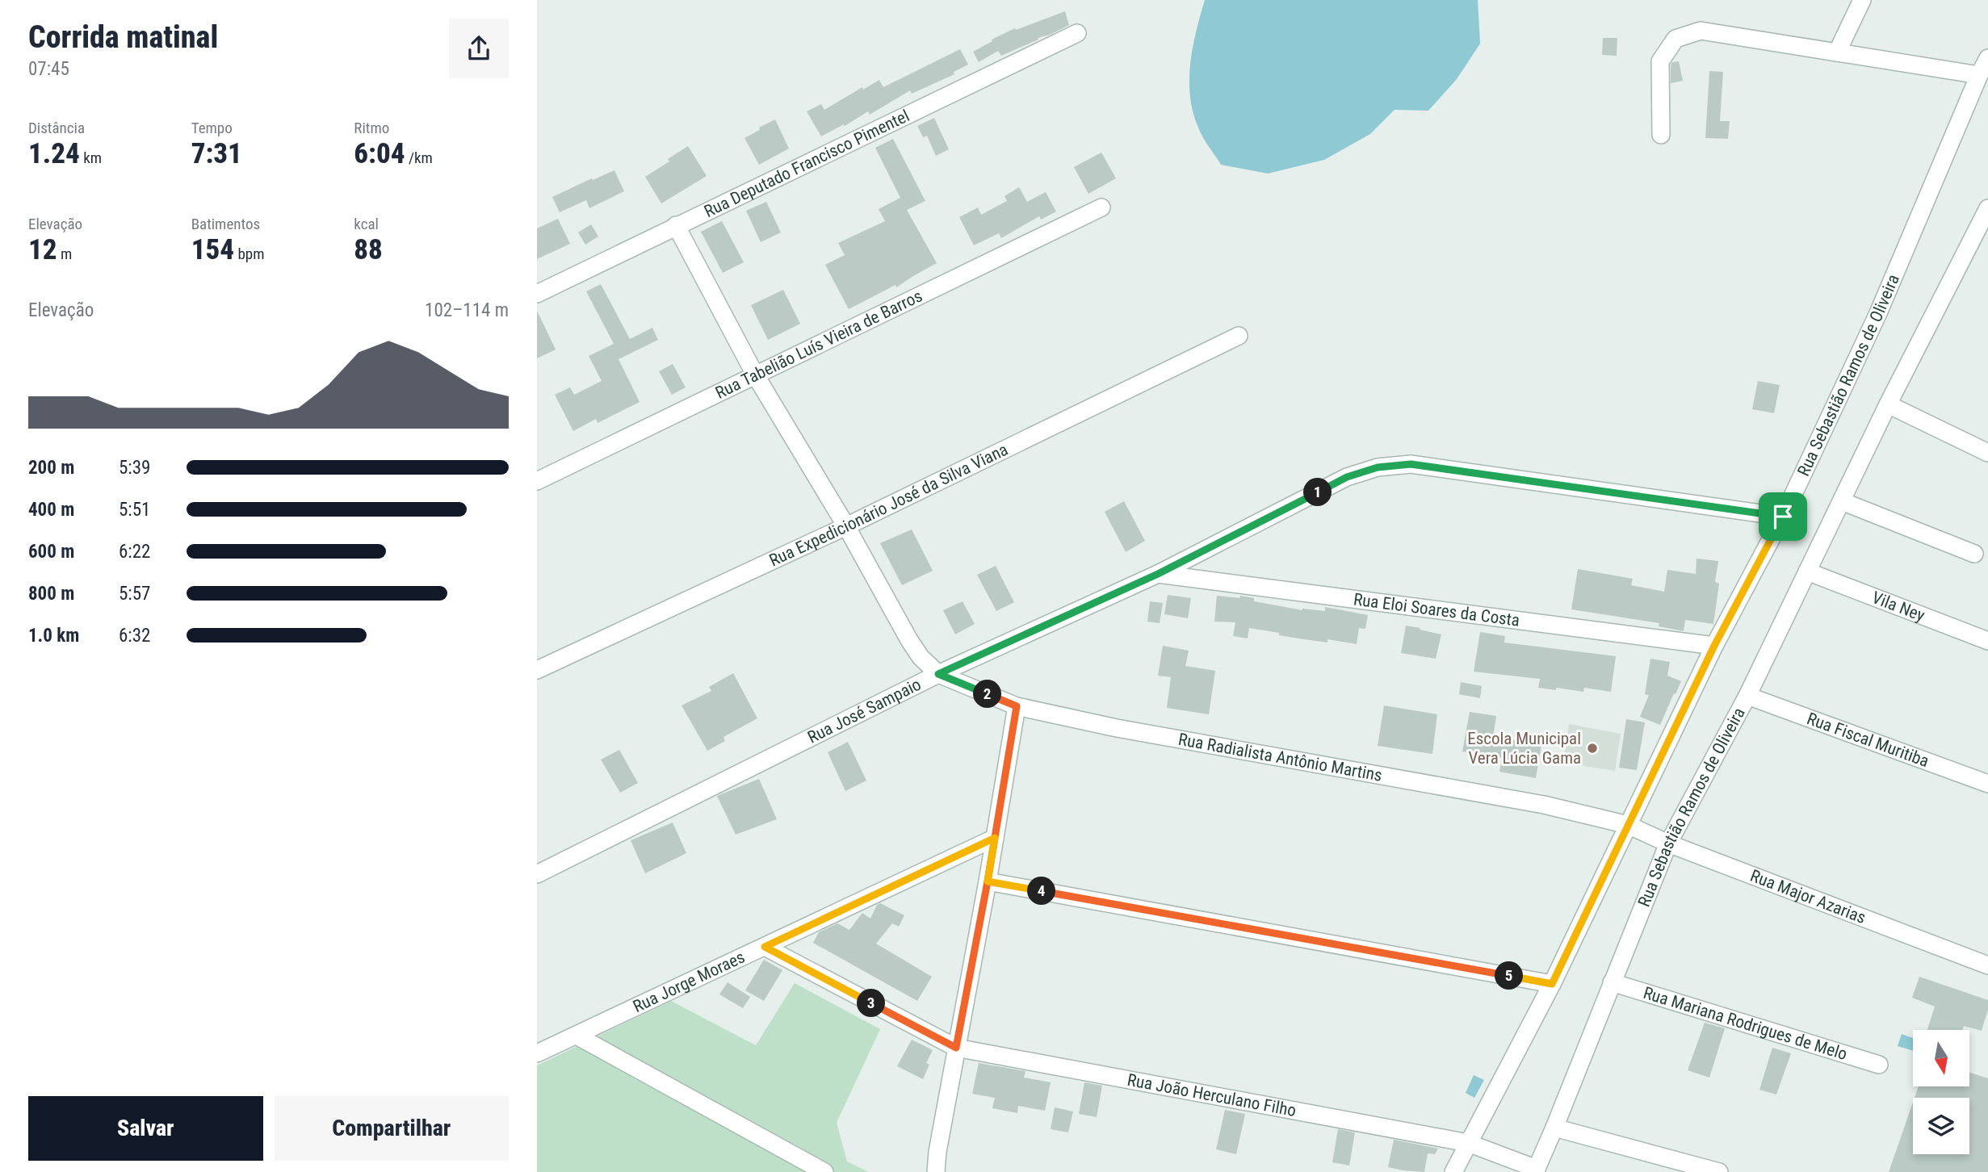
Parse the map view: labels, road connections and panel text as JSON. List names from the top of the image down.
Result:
{
  "streets": {
    "street": [
      "Rua Deputado Francisco Pimentel",
      "Rua Tabelião Luís Vieira de Barros",
      "Rua Sebastião Ramos de Oliveira",
      "Rua Expedicionário José da Silva Viana",
      "Vila Ney",
      "Rua Eloi Soares da Costa",
      "Rua José Sampaio",
      "Rua Fiscal Muritiba",
      "Rua Radialista Antônio Martins",
      "Rua Major Azarias",
      "Rua Jorge Moraes",
      "Rua Mariana Rodrigues de Melo",
      "Rua João Herculano Filho"
    ]
  },
  "crossings": [
    ["Rua Sebastião Ramos de Oliveira", "Vila Ney"],
    ["Rua Sebastião Ramos de Oliveira", "Rua Eloi Soares da Costa"],
    ["Rua Sebastião Ramos de Oliveira", "Rua José Sampaio"],
    ["Rua Sebastião Ramos de Oliveira", "Rua Fiscal Muritiba"],
    ["Rua Sebastião Ramos de Oliveira", "Rua Radialista Antônio Martins"],
    ["Rua Sebastião Ramos de Oliveira", "Rua Major Azarias"],
    ["Rua Sebastião Ramos de Oliveira", "Rua Mariana Rodrigues de Melo"],
    ["Rua Sebastião Ramos de Oliveira", "Rua João Herculano Filho"],
    ["Rua Eloi Soares da Costa", "Rua José Sampaio"],
    ["Rua José Sampaio", "Rua Radialista Antônio Martins"],
    ["Rua Radialista Antônio Martins", "Rua Major Azarias"],
    ["Rua Jorge Moraes", "Rua João Herculano Filho"]
  ],
  "places": ["Escola Municipal Vera Lúcia Gama"],
  "north": "bottom",
  "page": {
    "heading": ["Corrida matinal", "07:45"],
    "stats": [
      ["Distância", "1.24 km"],
      ["Tempo", "7:31"],
      ["Ritmo", "6:04 /km"],
      ["Elevação", "12 m"],
      ["Batimentos", "154 bpm"],
      ["kcal", "88"]
    ],
    "chart": ["Elevação", "102–114 m"],
    "list": [
      {
        "name": "200 m",
        "note": "5:39"
      },
      {
        "name": "400 m",
        "note": "5:51"
      },
      {
        "name": "600 m",
        "note": "6:22"
      },
      {
        "name": "800 m",
        "note": "5:57"
      },
      {
        "name": "1.0 km",
        "note": "6:32"
      }
    ],
    "pins": [
      "1",
      "2",
      "4",
      "5",
      "3"
    ],
    "buttons": ["Salvar", "Compartilhar"]
  }
}
